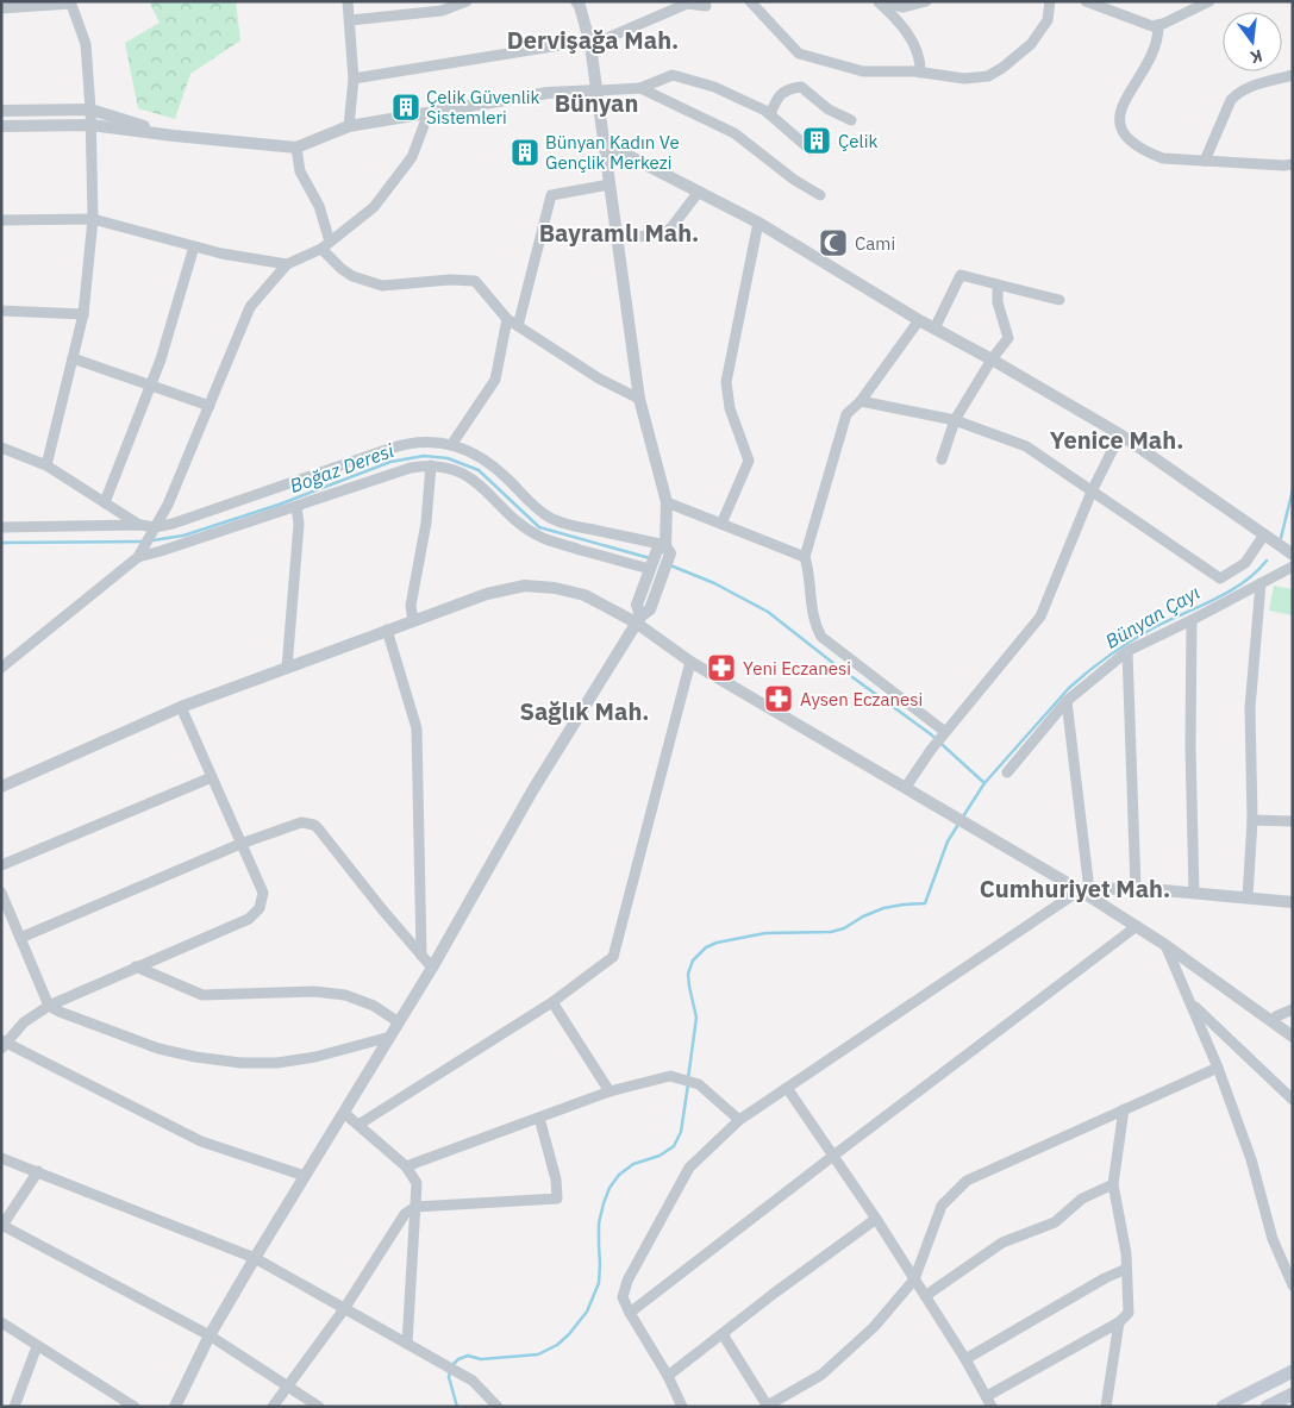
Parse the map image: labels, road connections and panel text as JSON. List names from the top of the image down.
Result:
{
  "districts": [
    "Dervişağa Mah.",
    "Bünyan",
    "Bayramlı Mah.",
    "Yenice Mah.",
    "Sağlık Mah.",
    "Cumhuriyet Mah."
  ],
  "water": ["Boğaz Deresi", "Bünyan Çayı"],
  "places": {
    "building": ["Çelik Güvenlik Sistemleri", "Çelik", "Bünyan Kadın Ve Gençlik Merkezi"],
    "mosque": ["Cami"],
    "pharmacy": ["Yeni Eczanesi", "Aysen Eczanesi"]
  },
  "north": "bottom"
}
